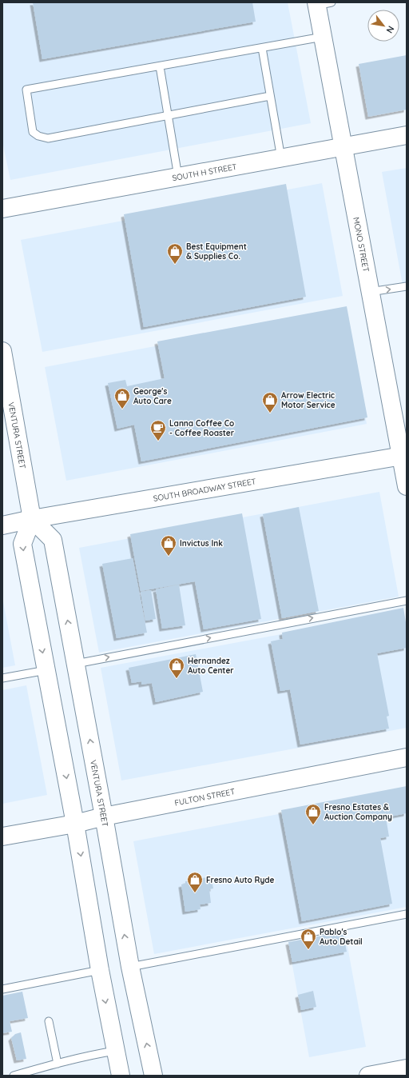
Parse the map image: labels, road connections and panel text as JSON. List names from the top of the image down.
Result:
{
  "streets": {
    "street": [
      "SOUTH H STREET",
      "MONO STREET",
      "VENTURA STREET",
      "SOUTH BROADWAY STREET",
      "FULTON STREET"
    ]
  },
  "crossings": [
    ["SOUTH H STREET", "MONO STREET"],
    ["MONO STREET", "SOUTH BROADWAY STREET"],
    ["VENTURA STREET", "SOUTH BROADWAY STREET"],
    ["VENTURA STREET", "FULTON STREET"]
  ],
  "places": {
    "shop": [
      "Best Equipment & Supplies Co.",
      "George's Auto Care",
      "Arrow Electric Motor Service",
      "Invictus Ink",
      "Hernandez Auto Center",
      "Fresno Estates & Auction Company",
      "Fresno Auto Ryde",
      "Pablo's Auto Detail"
    ],
    "cafe": ["Lanna Coffee Co - Coffee Roaster"]
  },
  "north": "bottom right"
}
